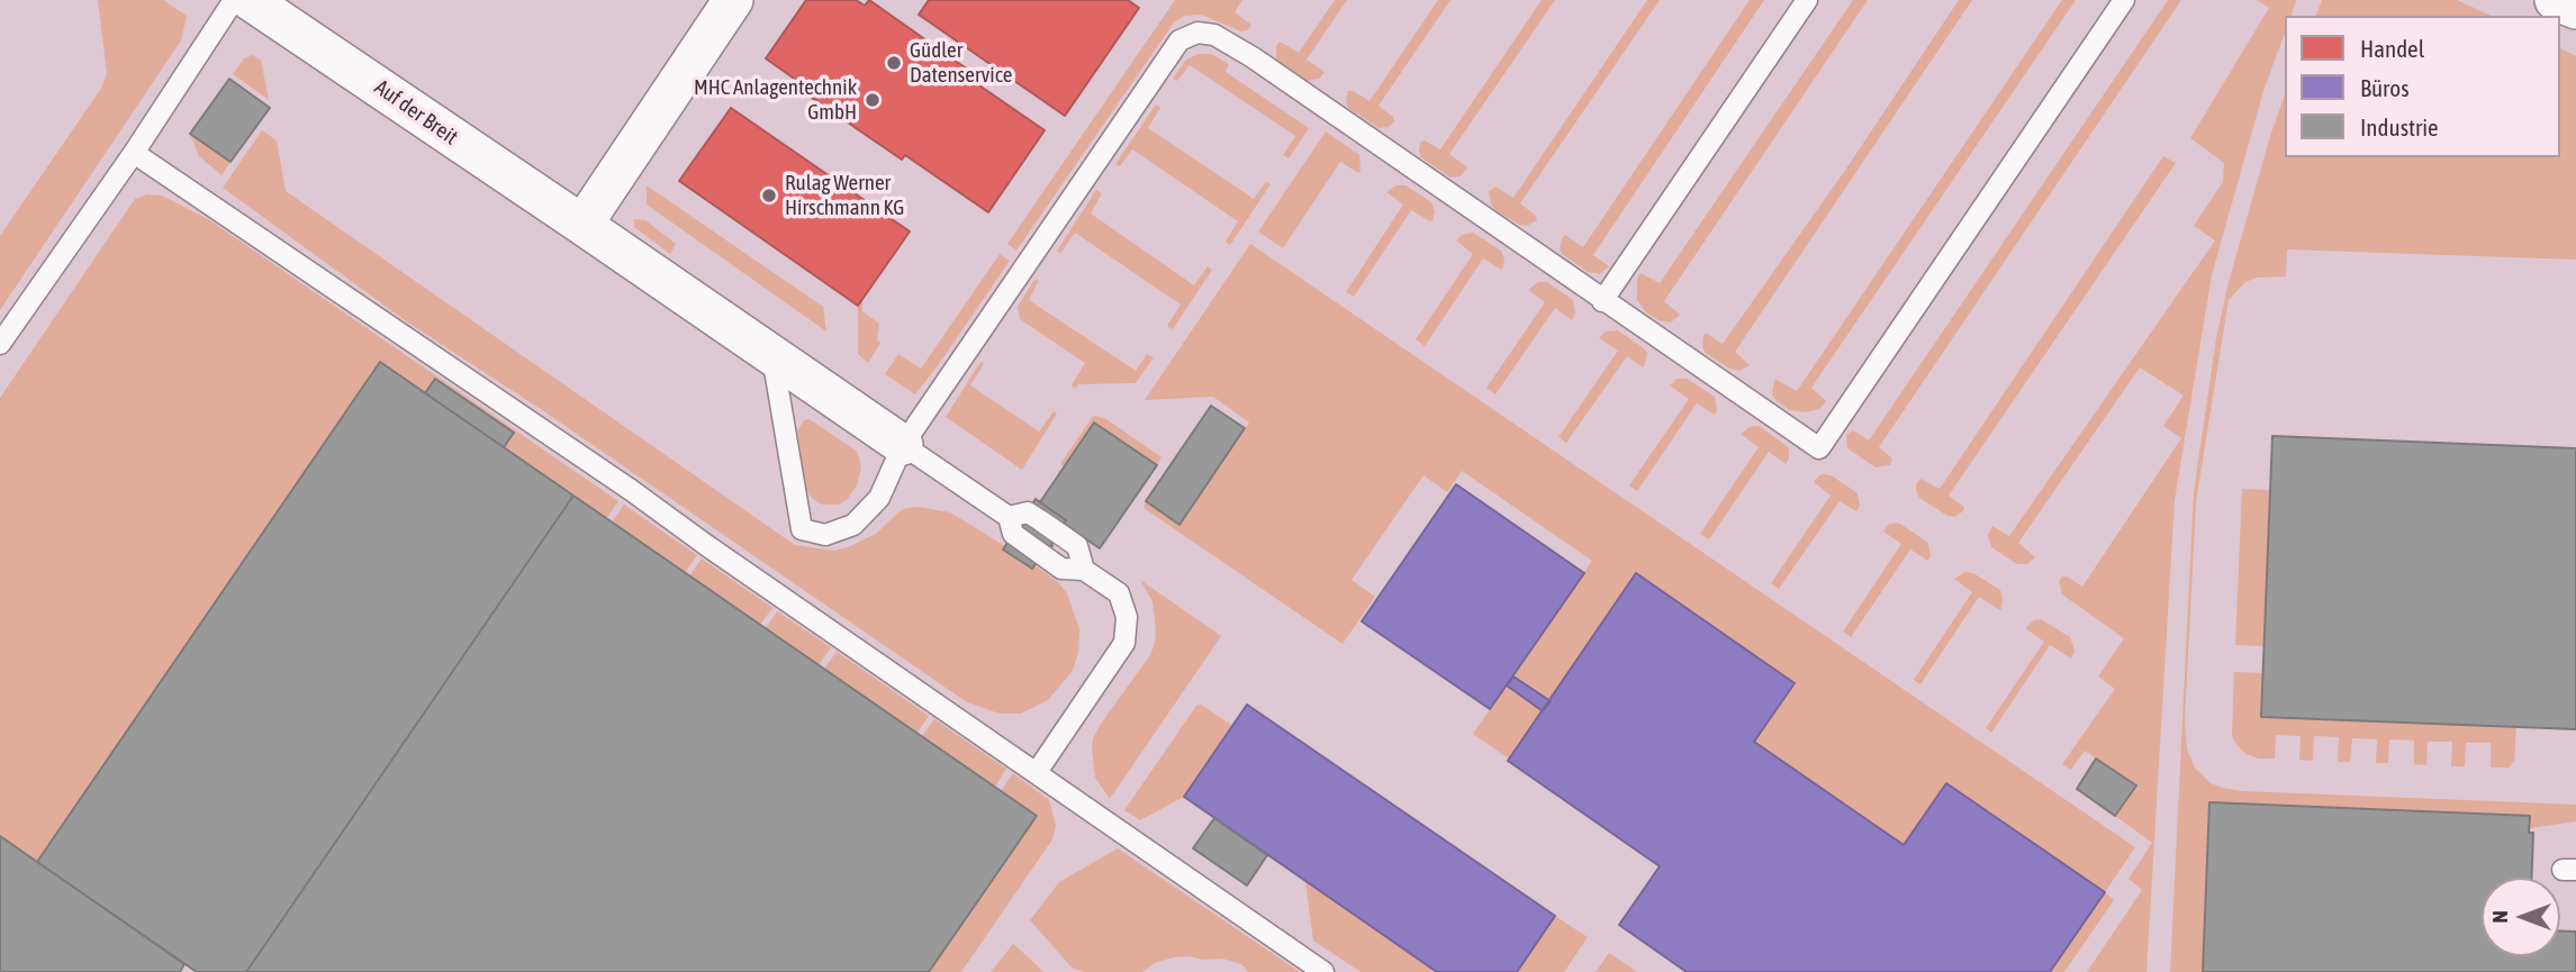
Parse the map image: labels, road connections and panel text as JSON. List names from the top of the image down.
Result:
{
  "streets": {
    "street": ["Auf der Breit"]
  },
  "places": ["Güdler Datenservice", "MHC Anlagentechnik GmbH", "Rulag Werner Hirschmann KG"],
  "legend": ["Handel", "Büros", "Industrie"],
  "north": "left"
}
